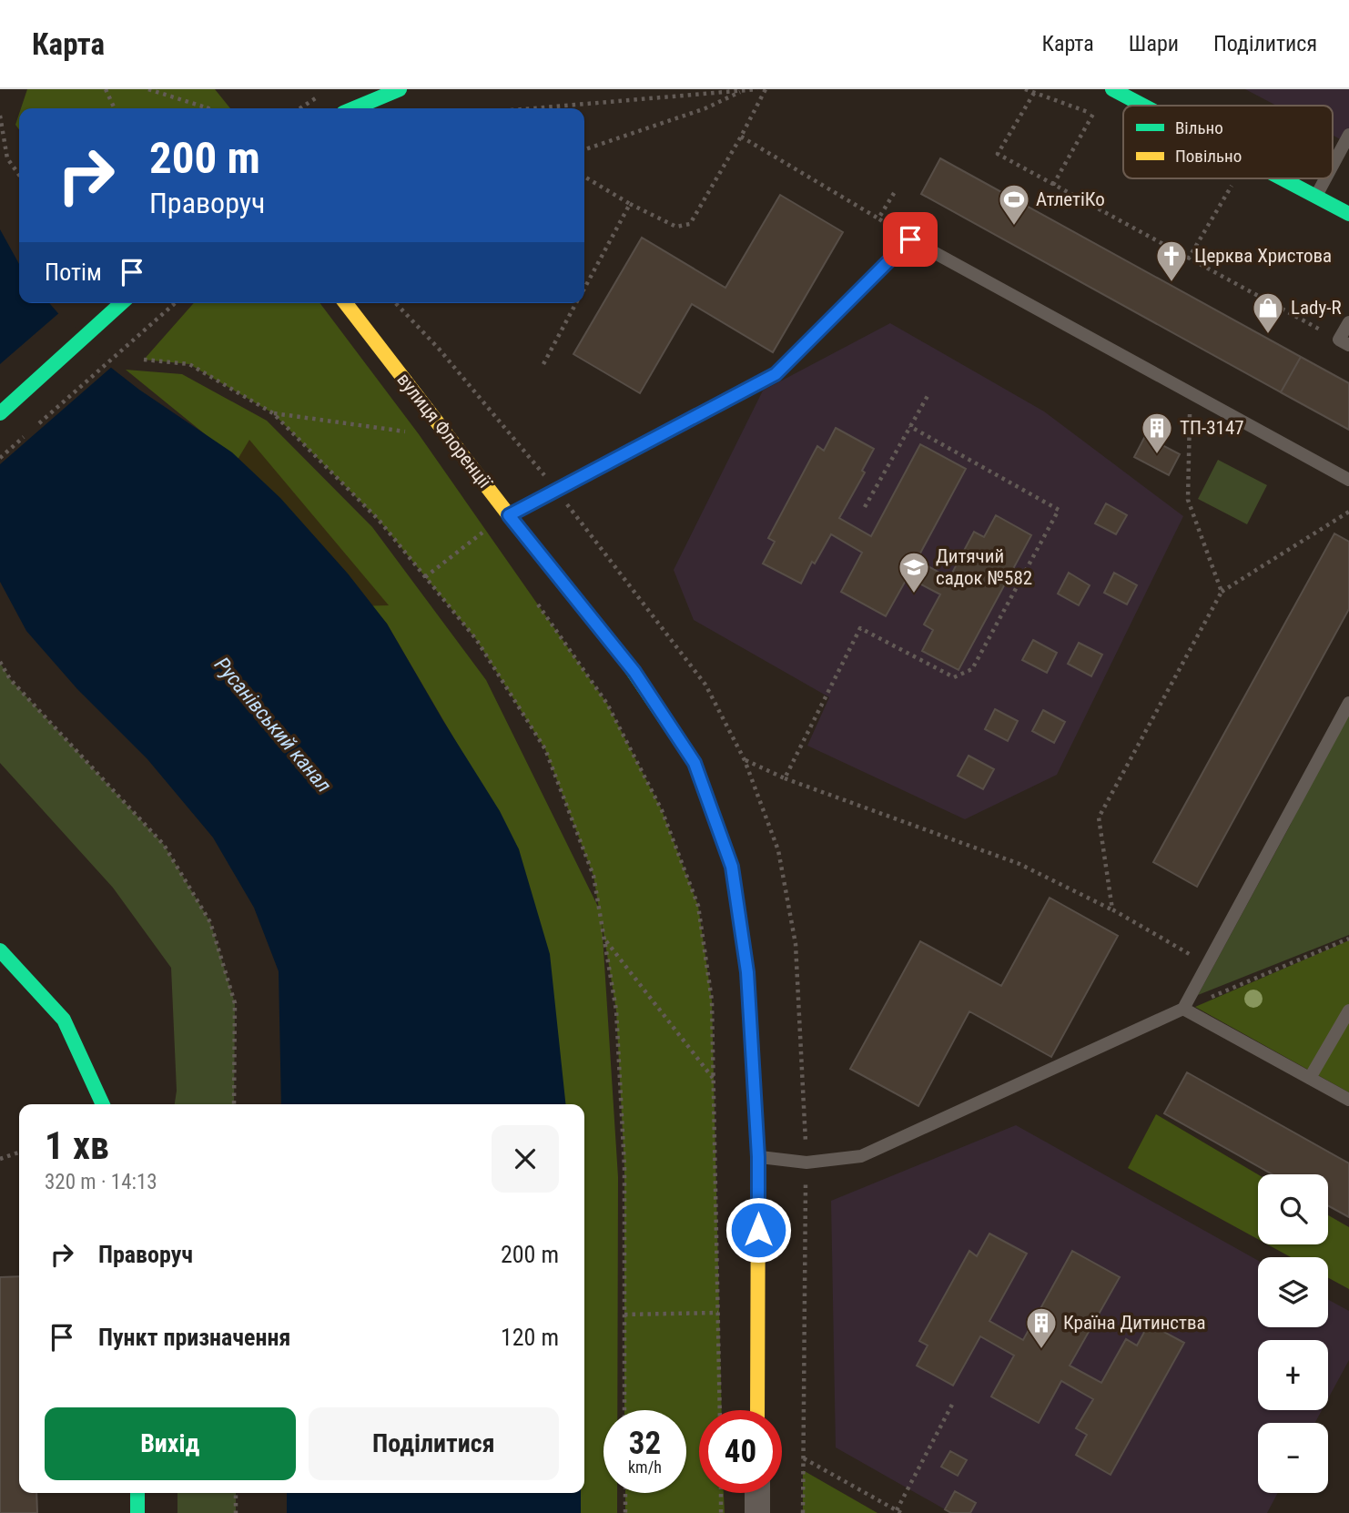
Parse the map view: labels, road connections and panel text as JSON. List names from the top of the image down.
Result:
{
  "streets": {
    "street": ["вулиця Флоренції"]
  },
  "water": ["Русанівський канал"],
  "places": {
    "sports": ["АтлетіКо"],
    "church": ["Церква Христова"],
    "shop": ["Lady-R"],
    "building": ["ТП-3147", "Країна Дитинства"],
    "school or university": ["Дитячий садок №582"]
  },
  "legend": ["Вільно", "Повільно"],
  "page": {
    "header": "Карта",
    "nav": ["Карта", "Шари", "Поділитися"],
    "turn": ["200 m", "Праворуч"],
    "then": "Потім",
    "heading": ["1 хв", "320 m · 14:13"],
    "map_buttons": ["+", "−"],
    "list": [
      {
        "name": "Праворуч",
        "value": "200 m"
      },
      {
        "name": "Пункт призначення",
        "value": "120 m"
      }
    ],
    "buttons": ["Вихід", "Поділитися"],
    "speed": "32 km/h",
    "limit": "40"
  }
}
